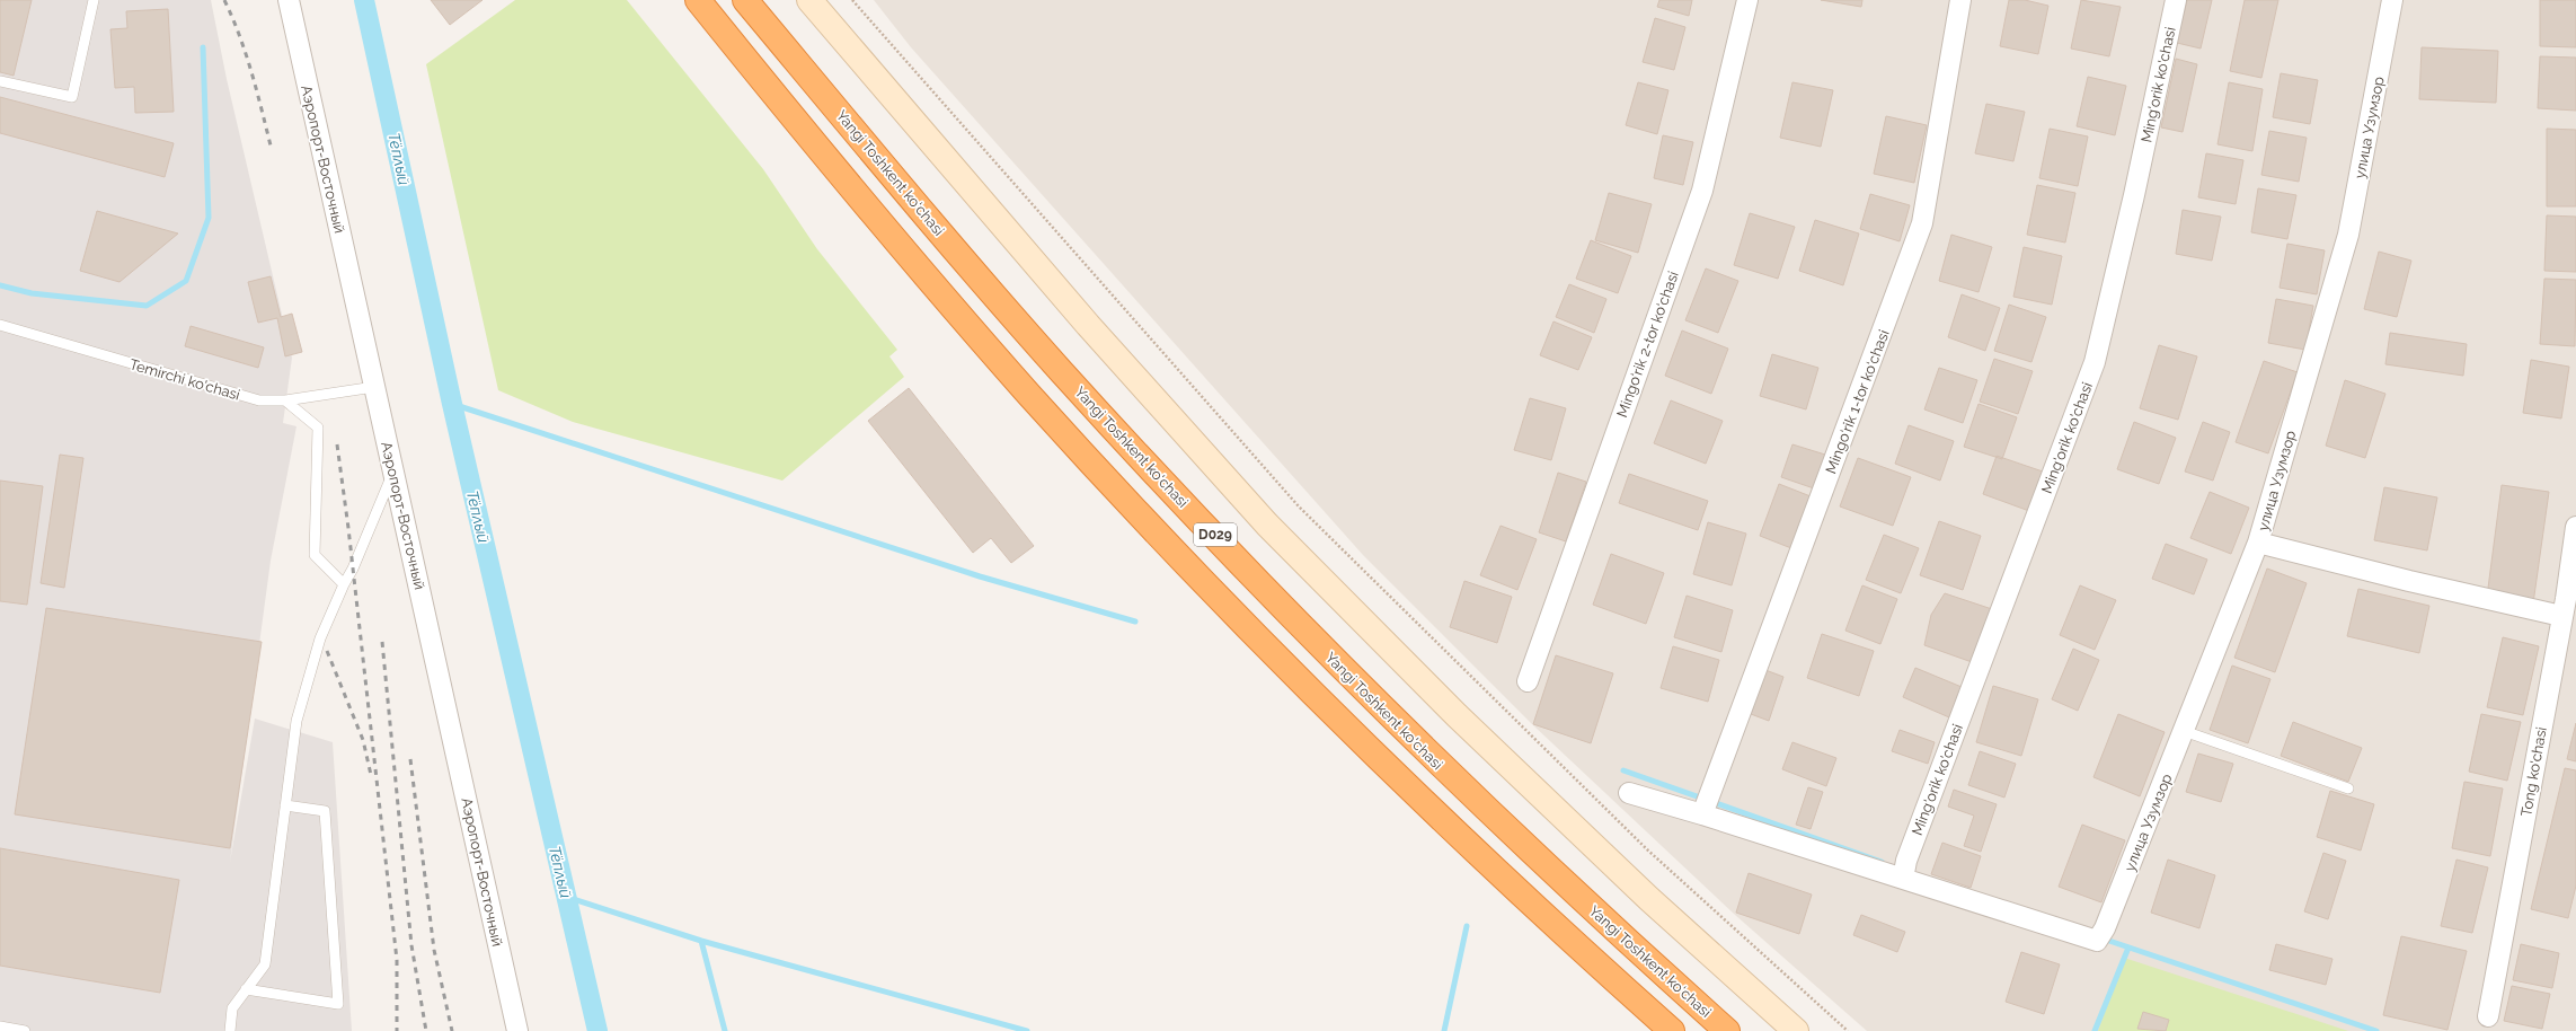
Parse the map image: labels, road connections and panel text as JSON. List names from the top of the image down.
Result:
{
  "streets": {
    "highway": ["Yangi Toshkent ko‘chasi", "D029"],
    "street": [
      "Ming'orik ko'chasi",
      "улица Узумзор",
      "Аэропорт-Восточный",
      "Mingo‘rik 2-tor ko‘chasi",
      "Mingo‘rik 1-tor ko‘chasi",
      "Tong ko'chasi"
    ],
    "lane": ["Temirchi ko'chasi"]
  },
  "crossings": [
    ["Ming'orik ko'chasi", "улица Узумзор"],
    ["Аэропорт-Восточный", "Temirchi ko'chasi"]
  ],
  "water": ["Тёплый"]
}
